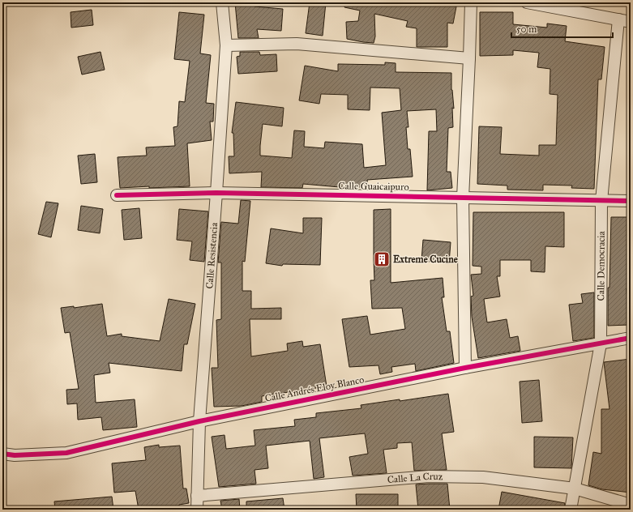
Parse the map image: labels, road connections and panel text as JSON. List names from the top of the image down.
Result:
{
  "streets": {
    "street": [
      "Calle Guaicaipuro",
      "Calle Resistencia",
      "Calle Democracia",
      "Calle Andrés Eloy Blanco",
      "Calle La Cruz"
    ]
  },
  "crossings": [
    ["Calle Guaicaipuro", "Calle Resistencia"],
    ["Calle Guaicaipuro", "Calle Democracia"],
    ["Calle Resistencia", "Calle Andrés Eloy Blanco"],
    ["Calle Resistencia", "Calle La Cruz"],
    ["Calle Democracia", "Calle Andrés Eloy Blanco"],
    ["Calle Democracia", "Calle La Cruz"]
  ],
  "places": {
    "building": ["Extreme Cucine"]
  },
  "scale_bar": "50 m"
}
